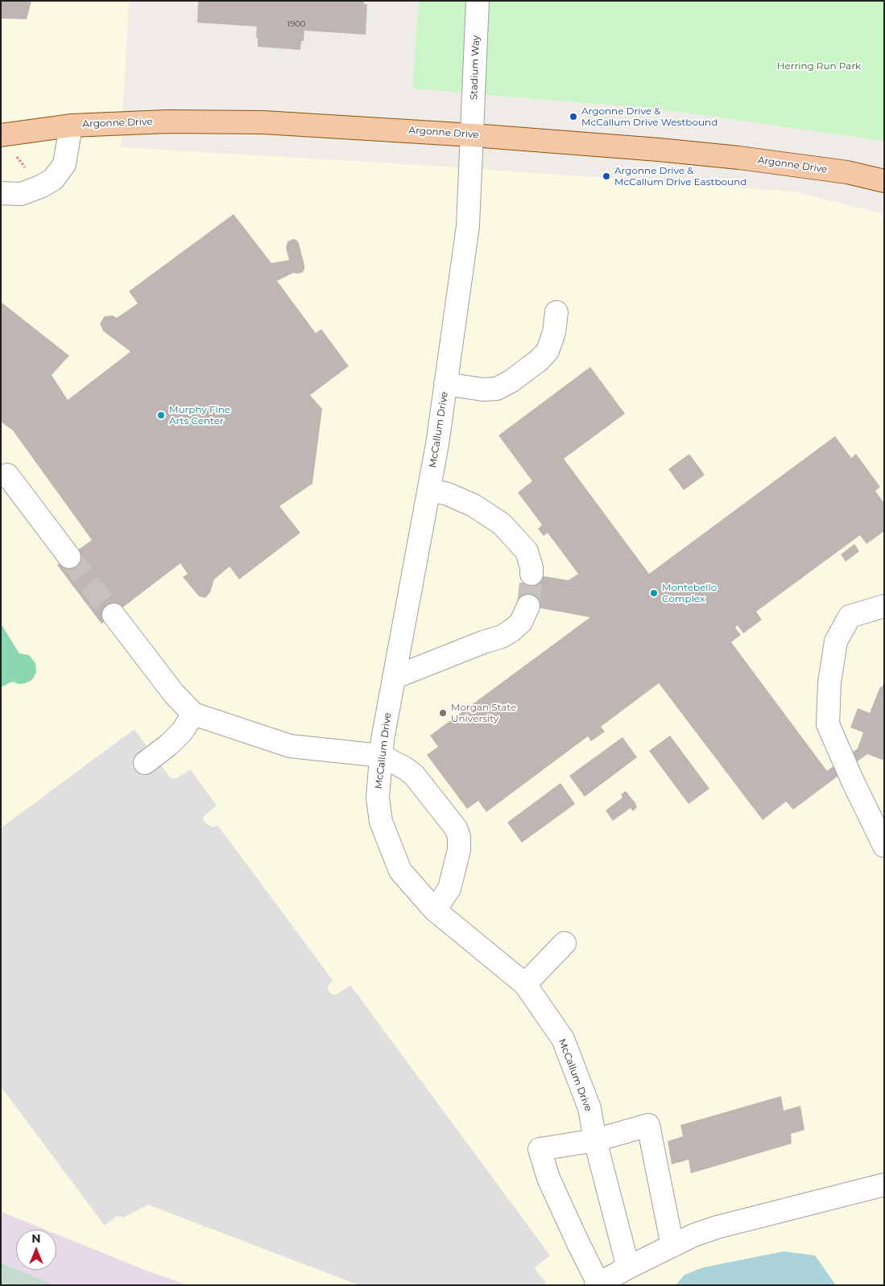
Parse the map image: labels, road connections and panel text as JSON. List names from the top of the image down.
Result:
{
  "streets": {
    "main road": ["Argonne Drive"],
    "street": ["Stadium Way", "McCallum Drive"]
  },
  "crossings": [
    ["Stadium Way", "Argonne Drive"],
    ["Stadium Way", "McCallum Drive"],
    ["Argonne Drive", "McCallum Drive"]
  ],
  "parks": ["Herring Run Park"],
  "places": [
    "Argonne Drive & McCallum Drive Westbound",
    "Argonne Drive & McCallum Drive Eastbound",
    "Murphy Fine Arts Center",
    "Montebello Complex",
    "Morgan State University"
  ],
  "house_numbers": ["1900"],
  "north": "top"
}
